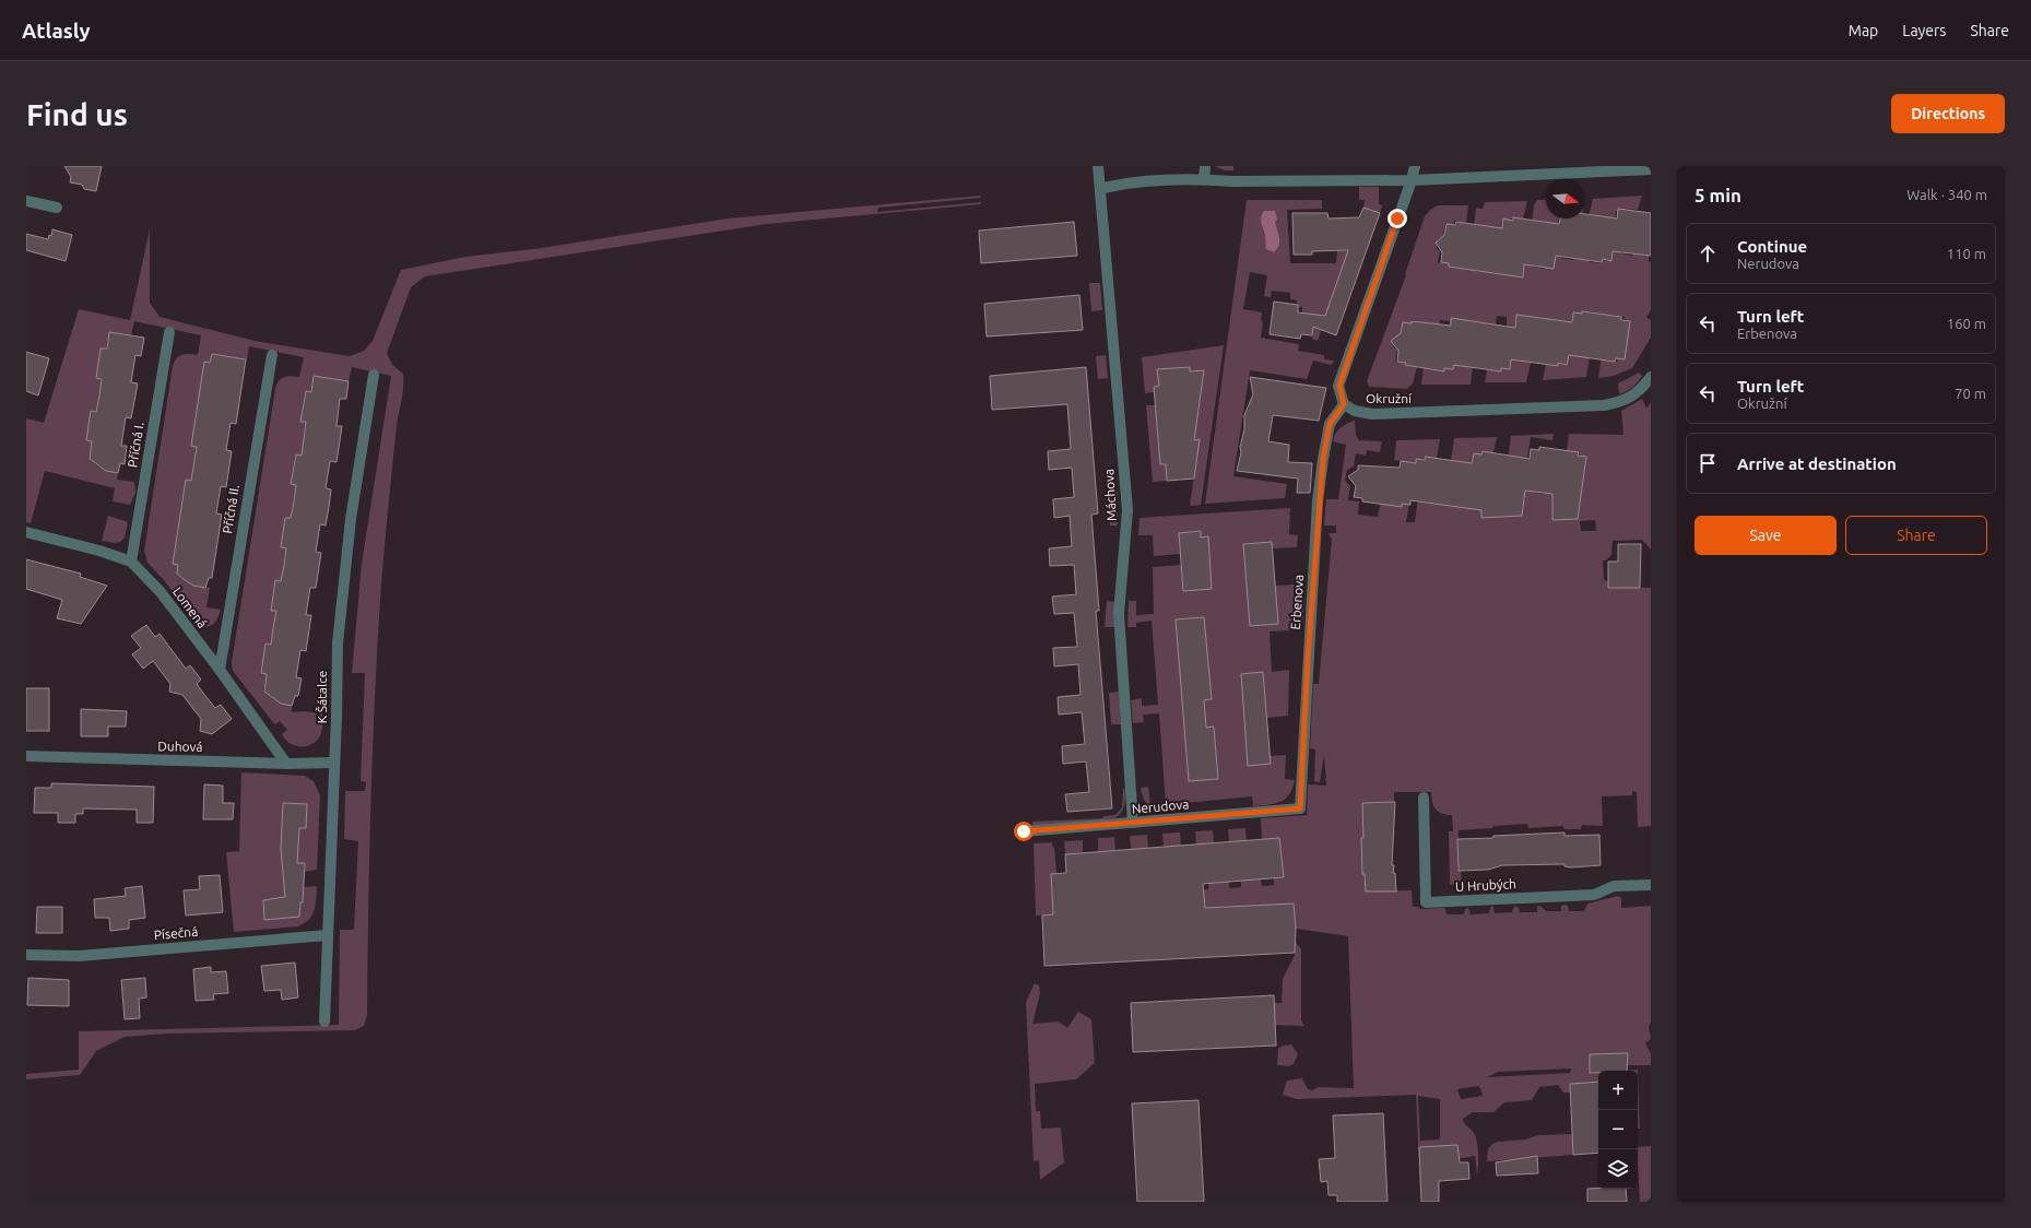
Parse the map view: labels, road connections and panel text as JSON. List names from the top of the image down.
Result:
{
  "streets": {
    "street": [
      "Okružní",
      "Příčná I.",
      "Máchova",
      "Příčná II.",
      "Erbenova",
      "Lomená",
      "K Šátalce",
      "Duhová",
      "Nerudova",
      "U Hrubých",
      "Písečná"
    ]
  },
  "crossings": [
    ["Okružní", "Erbenova"],
    ["Příčná I.", "Lomená"],
    ["Máchova", "Nerudova"],
    ["Příčná II.", "Lomená"],
    ["Erbenova", "Nerudova"],
    ["Lomená", "Duhová"],
    ["K Šátalce", "Duhová"],
    ["K Šátalce", "Písečná"]
  ],
  "north": "right",
  "page": {
    "header": "Atlasly",
    "nav": ["Map", "Layers", "Share"],
    "buttons": [
      "Directions",
      ["Save", "Share"]
    ],
    "title": "Find us",
    "heading": ["5 min", "Walk · 340 m"],
    "list": [
      ["Continue", "Nerudova", "110 m"],
      ["Turn left", "Erbenova", "160 m"],
      ["Turn left", "Okružní", "70 m"],
      "Arrive at destination"
    ],
    "map_buttons": ["+", "−"]
  }
}
